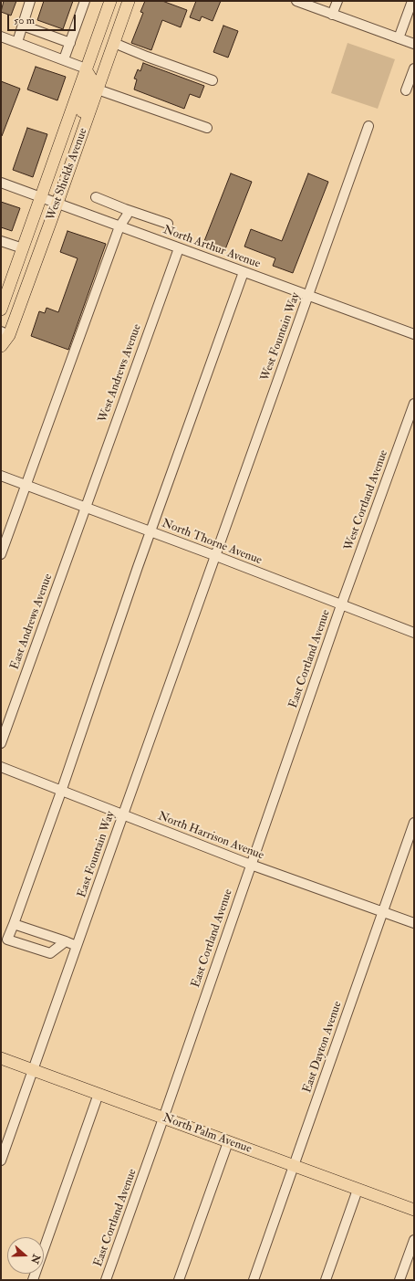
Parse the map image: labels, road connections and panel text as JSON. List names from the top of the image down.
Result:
{
  "streets": {
    "main road": ["West Shields Avenue", "North Palm Avenue"],
    "street": [
      "North Arthur Avenue",
      "West Fountain Way",
      "West Andrews Avenue",
      "West Cortland Avenue",
      "North Thorne Avenue",
      "East Andrews Avenue",
      "East Cortland Avenue",
      "North Harrison Avenue",
      "East Fountain Way",
      "East Dayton Avenue"
    ]
  },
  "crossings": [
    ["West Shields Avenue", "North Arthur Avenue"],
    ["North Arthur Avenue", "West Fountain Way"],
    ["North Arthur Avenue", "West Andrews Avenue"],
    ["West Fountain Way", "North Thorne Avenue"],
    ["West Fountain Way", "East Fountain Way"],
    ["West Andrews Avenue", "North Thorne Avenue"],
    ["West Andrews Avenue", "East Andrews Avenue"],
    ["West Cortland Avenue", "North Thorne Avenue"],
    ["West Cortland Avenue", "East Cortland Avenue"],
    ["North Thorne Avenue", "East Andrews Avenue"],
    ["North Thorne Avenue", "East Cortland Avenue"],
    ["North Thorne Avenue", "East Fountain Way"],
    ["East Cortland Avenue", "North Harrison Avenue"],
    ["East Cortland Avenue", "North Palm Avenue"],
    ["North Harrison Avenue", "East Fountain Way"],
    ["North Harrison Avenue", "East Dayton Avenue"],
    ["East Fountain Way", "North Palm Avenue"],
    ["East Dayton Avenue", "North Palm Avenue"]
  ],
  "scale_bar": "50 m",
  "north": "right"
}
